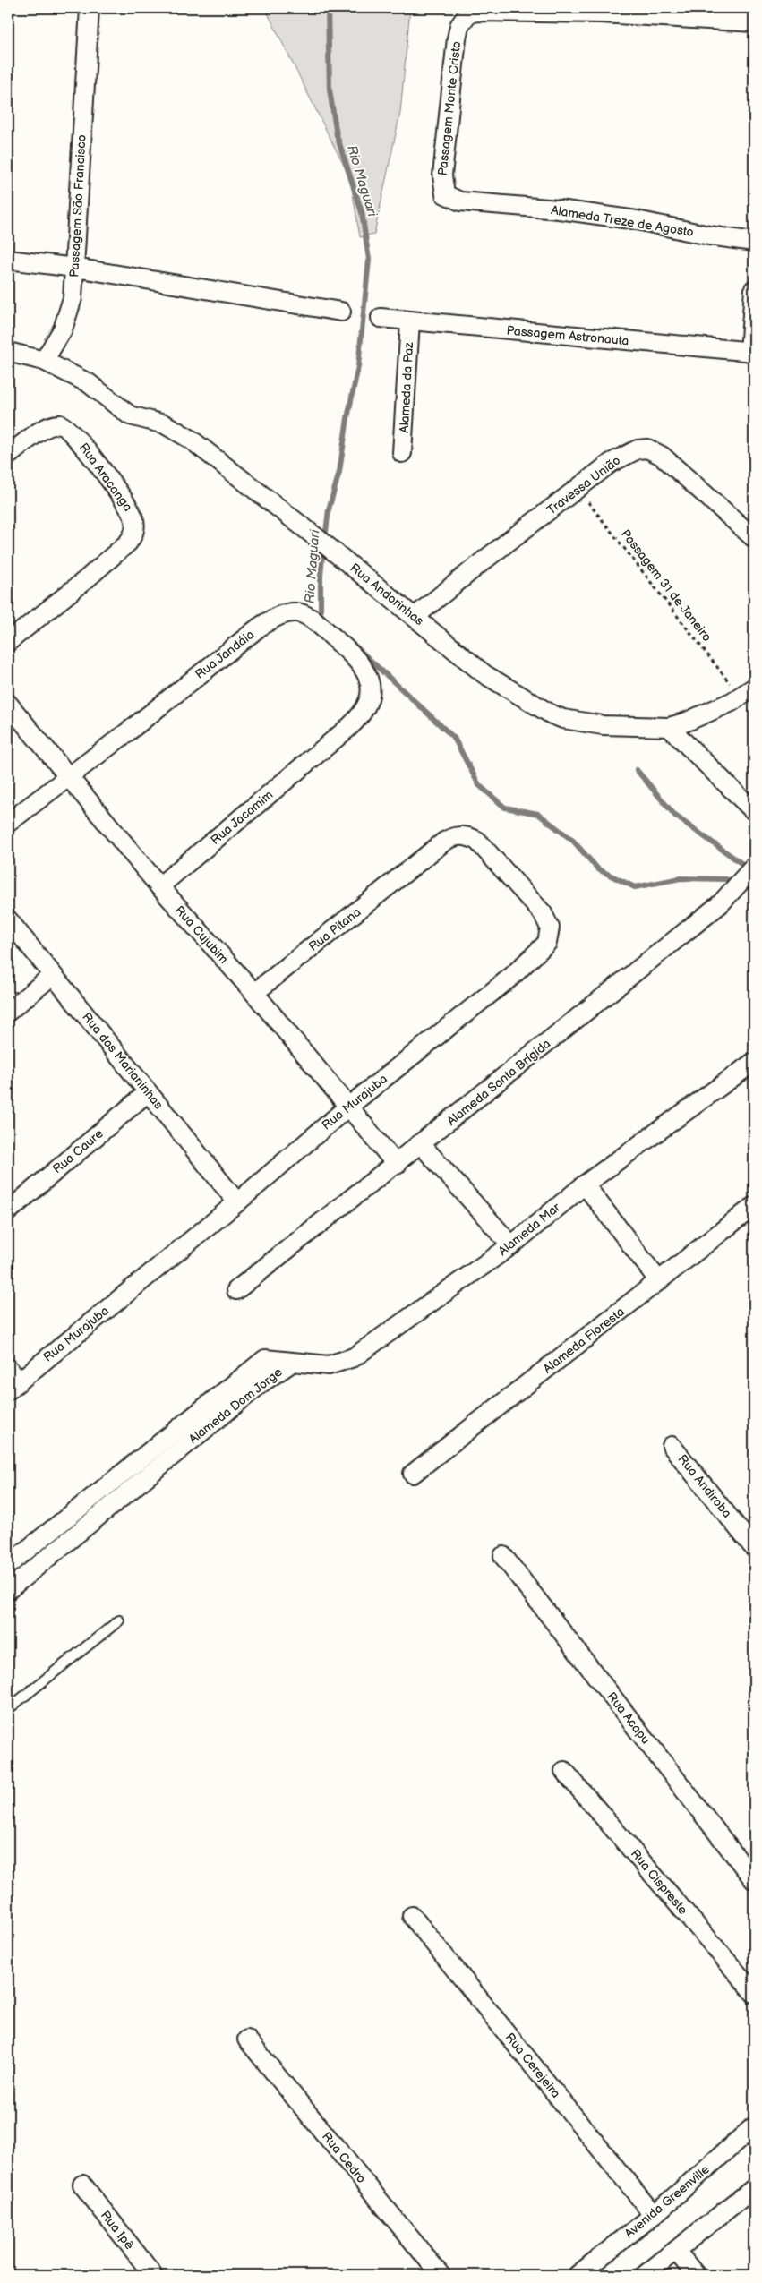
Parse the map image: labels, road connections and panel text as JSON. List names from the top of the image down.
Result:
{
  "streets": {
    "street": [
      "Passagem Monte Cristo",
      "Passagem São Francisco",
      "Alameda Treze de Agosto",
      "Passagem Astronauta",
      "Alameda da Paz",
      "Rua Aracanga",
      "Travessa União",
      "Rua Andorinhas",
      "Rua Jandáia",
      "Rua Jacamim",
      "Rua Pitana",
      "Rua Cujubim",
      "Rua das Marianinhas",
      "Alameda Santa Brígida",
      "Rua Murajuba",
      "Rua Caure",
      "Alameda Mar",
      "Alameda Floresta",
      "Alameda Dom Jorge",
      "Rua Andiroba",
      "Rua Acapu",
      "Rua Cispreste",
      "Rua Cerejeira",
      "Rua Cedro",
      "Avenida Greenville",
      "Rua Ipê"
    ],
    "path": ["Passagem 31 de Janeiro"]
  },
  "crossings": [
    ["Passagem Monte Cristo", "Alameda Treze de Agosto"],
    ["Passagem São Francisco", "Rua Andorinhas"],
    ["Passagem Astronauta", "Alameda da Paz"],
    ["Travessa União", "Passagem 31 de Janeiro"],
    ["Travessa União", "Rua Andorinhas"],
    ["Passagem 31 de Janeiro", "Rua Andorinhas"],
    ["Rua Jandáia", "Rua Jacamim"],
    ["Rua Jandáia", "Rua Cujubim"],
    ["Rua Jacamim", "Rua Cujubim"],
    ["Rua Pitana", "Rua Cujubim"],
    ["Rua Pitana", "Rua Murajuba"],
    ["Rua Cujubim", "Alameda Santa Brígida"],
    ["Rua Cujubim", "Rua Murajuba"],
    ["Rua das Marianinhas", "Rua Murajuba"],
    ["Rua das Marianinhas", "Rua Caure"],
    ["Alameda Mar", "Alameda Dom Jorge"],
    ["Rua Cerejeira", "Avenida Greenville"]
  ],
  "water": ["Rio Maguari"]
}
